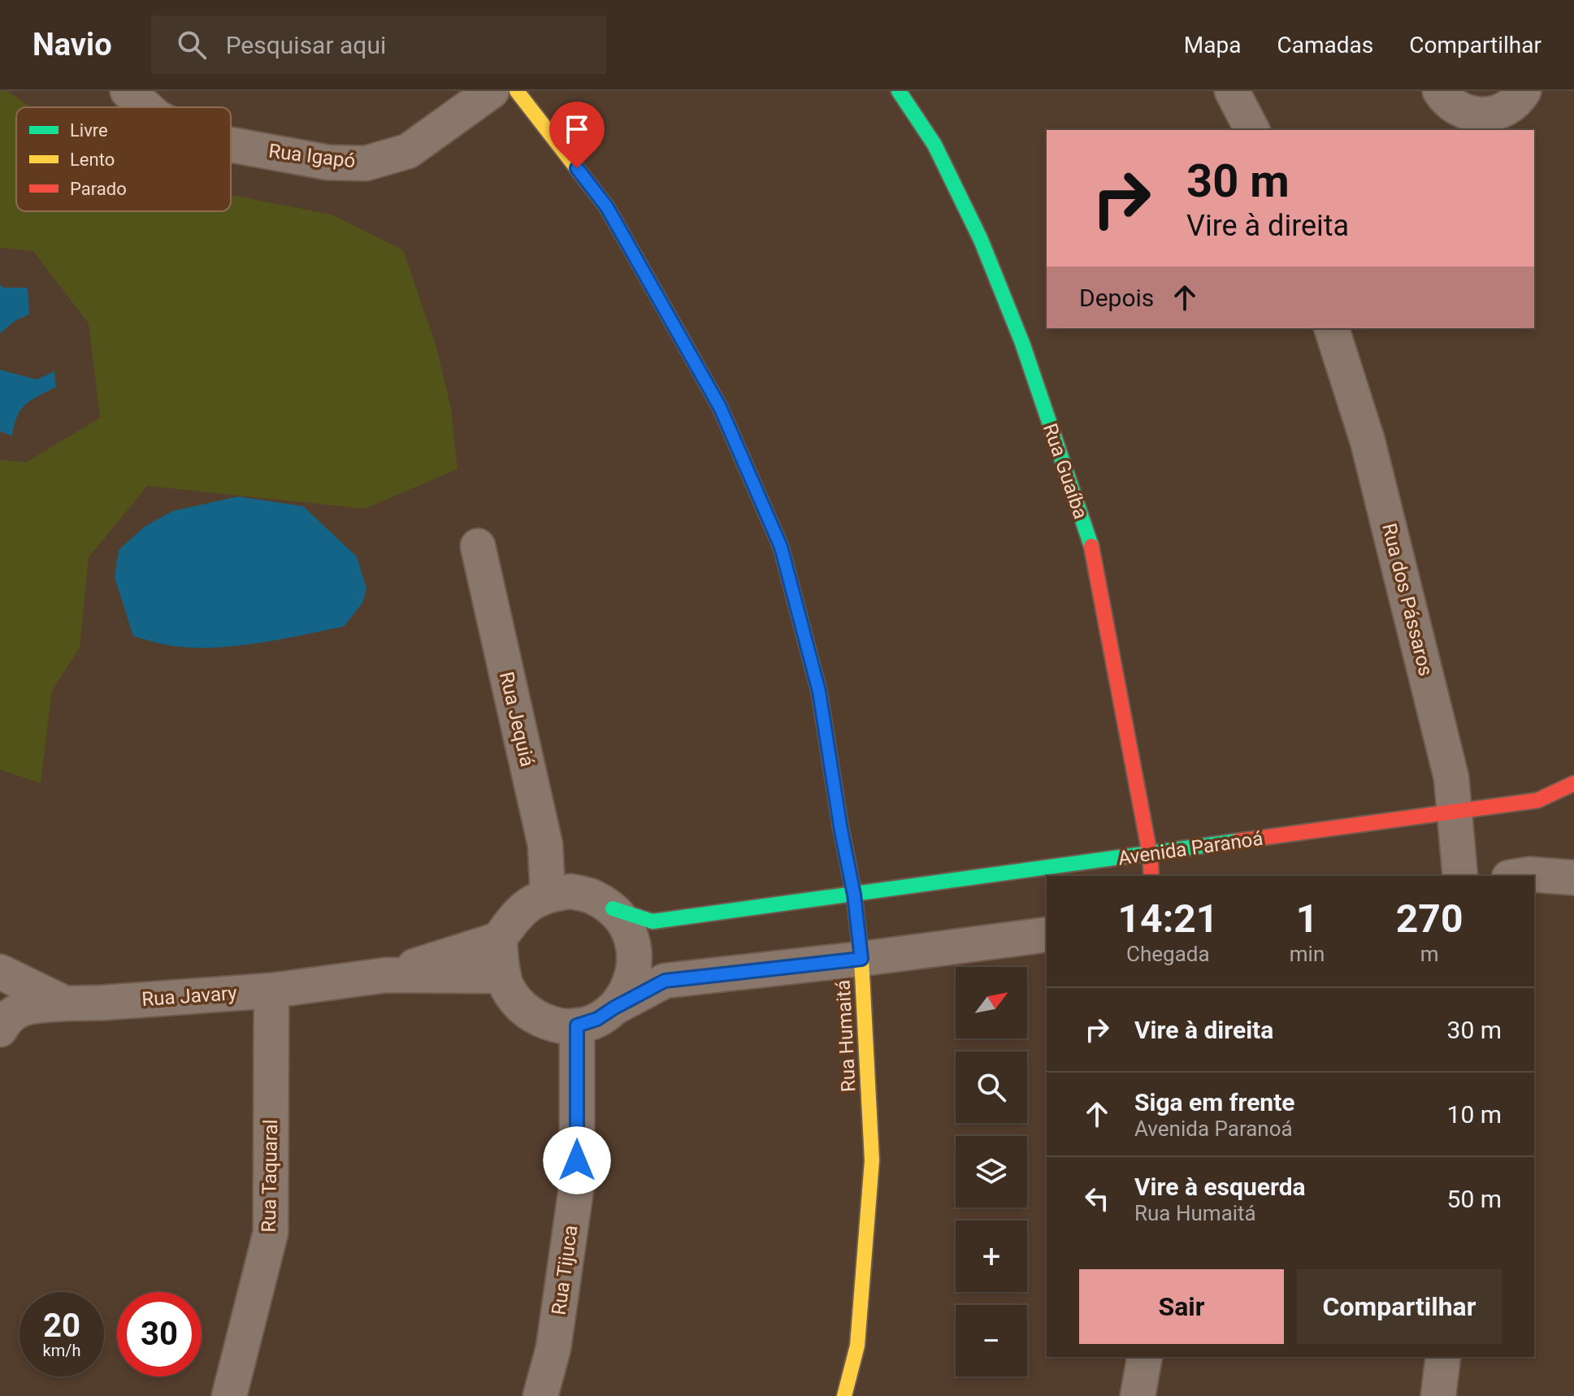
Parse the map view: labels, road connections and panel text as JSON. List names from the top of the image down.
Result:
{
  "streets": {
    "street": [
      "Rua Igapó",
      "Rua Guaíba",
      "Rua dos Pássaros",
      "Rua Jequiá",
      "Avenida Paranoá",
      "Rua Javary",
      "Rua Humaitá",
      "Rua Taquaral",
      "Rua Tijuca"
    ]
  },
  "crossings": [
    ["Rua Guaíba", "Avenida Paranoá"],
    ["Rua dos Pássaros", "Avenida Paranoá"],
    ["Rua Jequiá", "Avenida Paranoá"],
    ["Rua Jequiá", "Rua Javary"],
    ["Rua Jequiá", "Rua Tijuca"],
    ["Avenida Paranoá", "Rua Javary"],
    ["Avenida Paranoá", "Rua Humaitá"],
    ["Avenida Paranoá", "Rua Tijuca"],
    ["Rua Javary", "Rua Taquaral"],
    ["Rua Javary", "Rua Tijuca"]
  ],
  "legend": ["Livre", "Lento", "Parado"],
  "north": "top right",
  "page": {
    "header": "Navio",
    "search": "Pesquisar aqui",
    "nav": ["Mapa", "Camadas", "Compartilhar"],
    "turn": ["30 m", "Vire à direita"],
    "then": "Depois",
    "eta": [
      "14:21",
      "Chegada",
      "1",
      "min",
      "270",
      "m"
    ],
    "map_buttons": ["+", "−"],
    "list": [
      {
        "name": "Vire à direita",
        "value": "30 m"
      },
      {
        "name": "Siga em frente",
        "note": "Avenida Paranoá",
        "value": "10 m"
      },
      {
        "name": "Vire à esquerda",
        "note": "Rua Humaitá",
        "value": "50 m"
      }
    ],
    "buttons": ["Sair", "Compartilhar"],
    "speed": "20 km/h",
    "limit": "30"
  }
}
